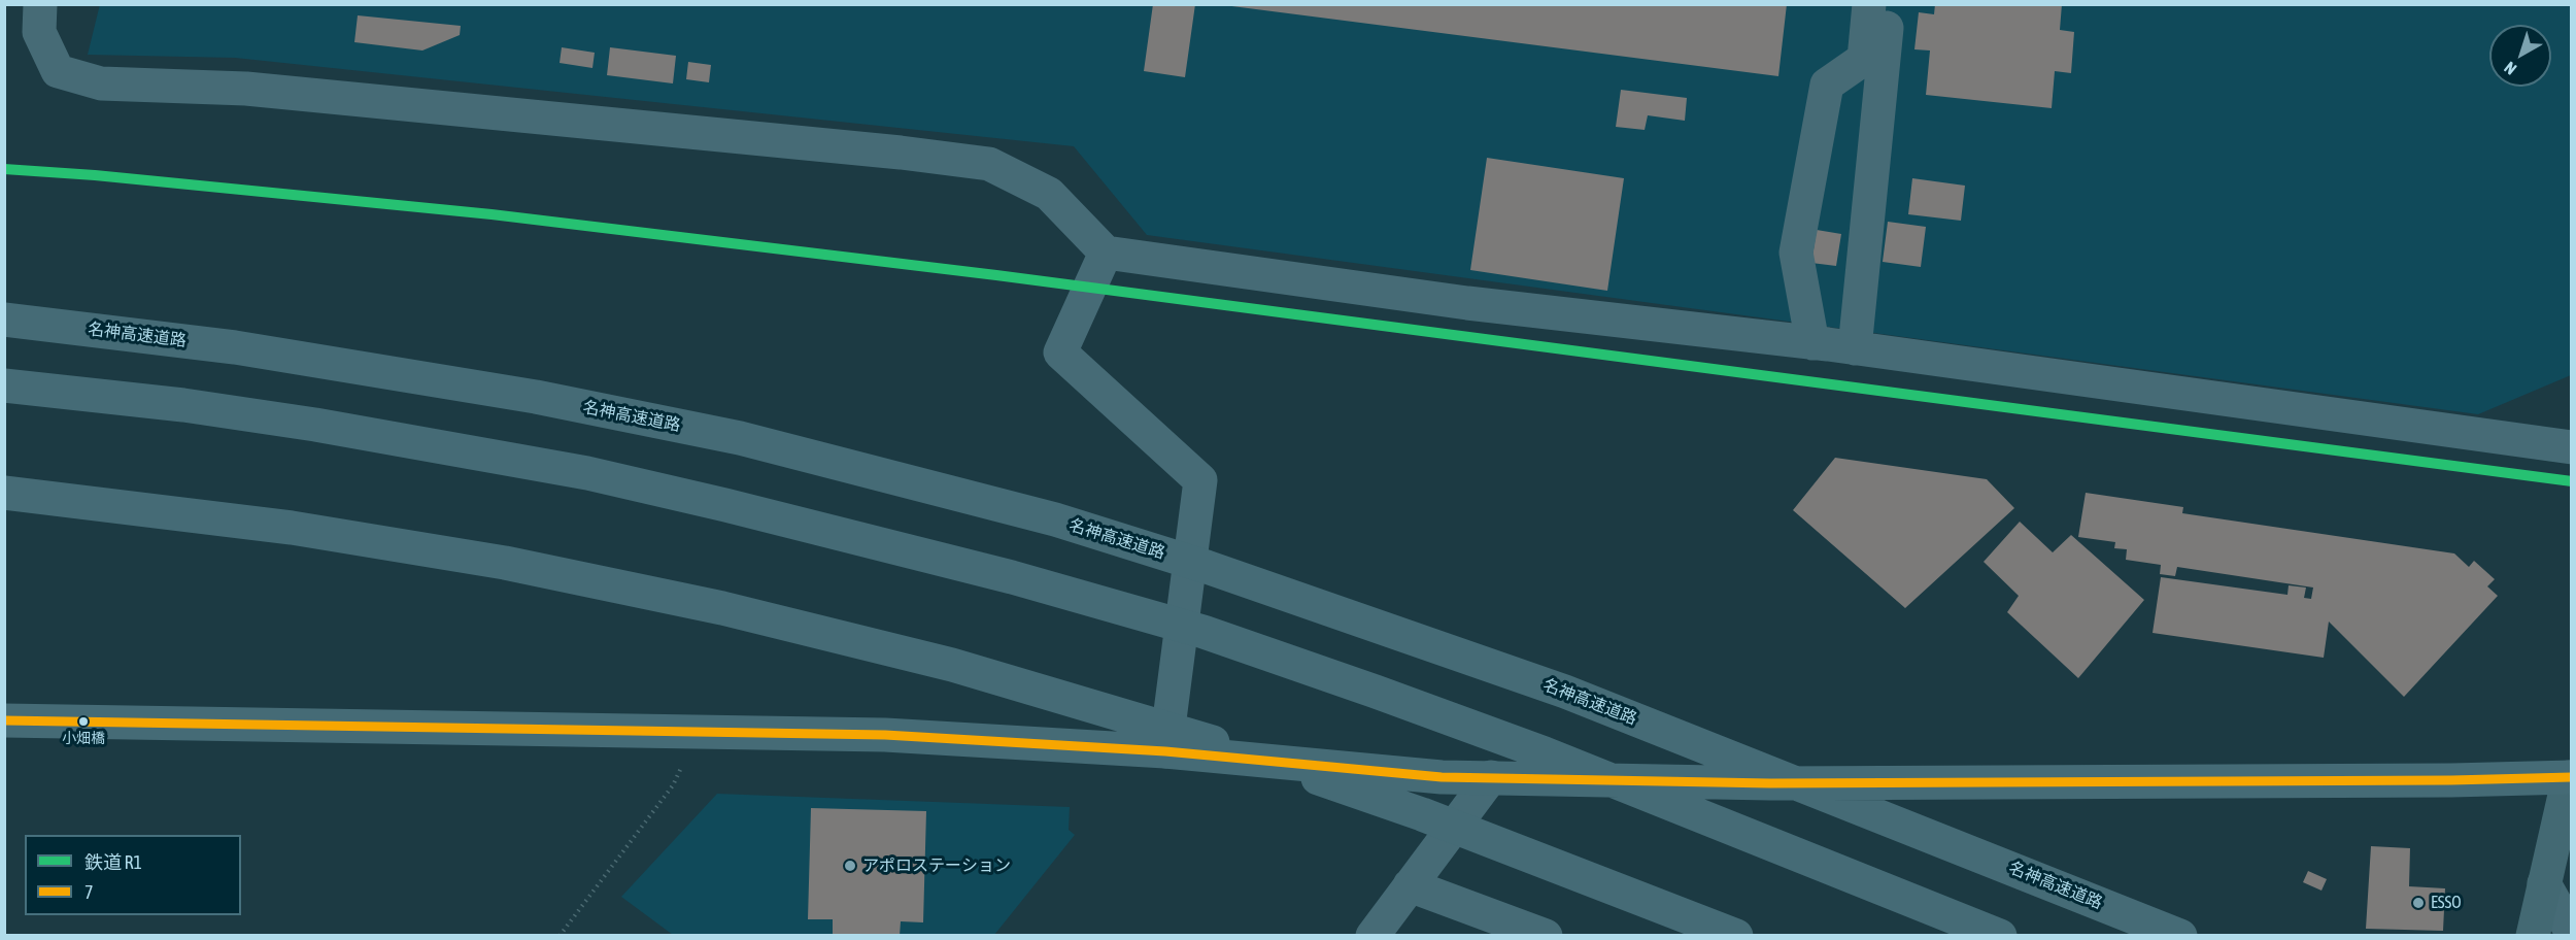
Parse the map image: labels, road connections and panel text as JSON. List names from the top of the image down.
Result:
{
  "streets": {
    "highway": ["名神高速道路"]
  },
  "places": ["小畑橋", "アポロステーション", "ESSO"],
  "lines": ["rail line R1", "transit line 7"],
  "legend": ["鉄道 R1", "7"],
  "north": "bottom left"
}
